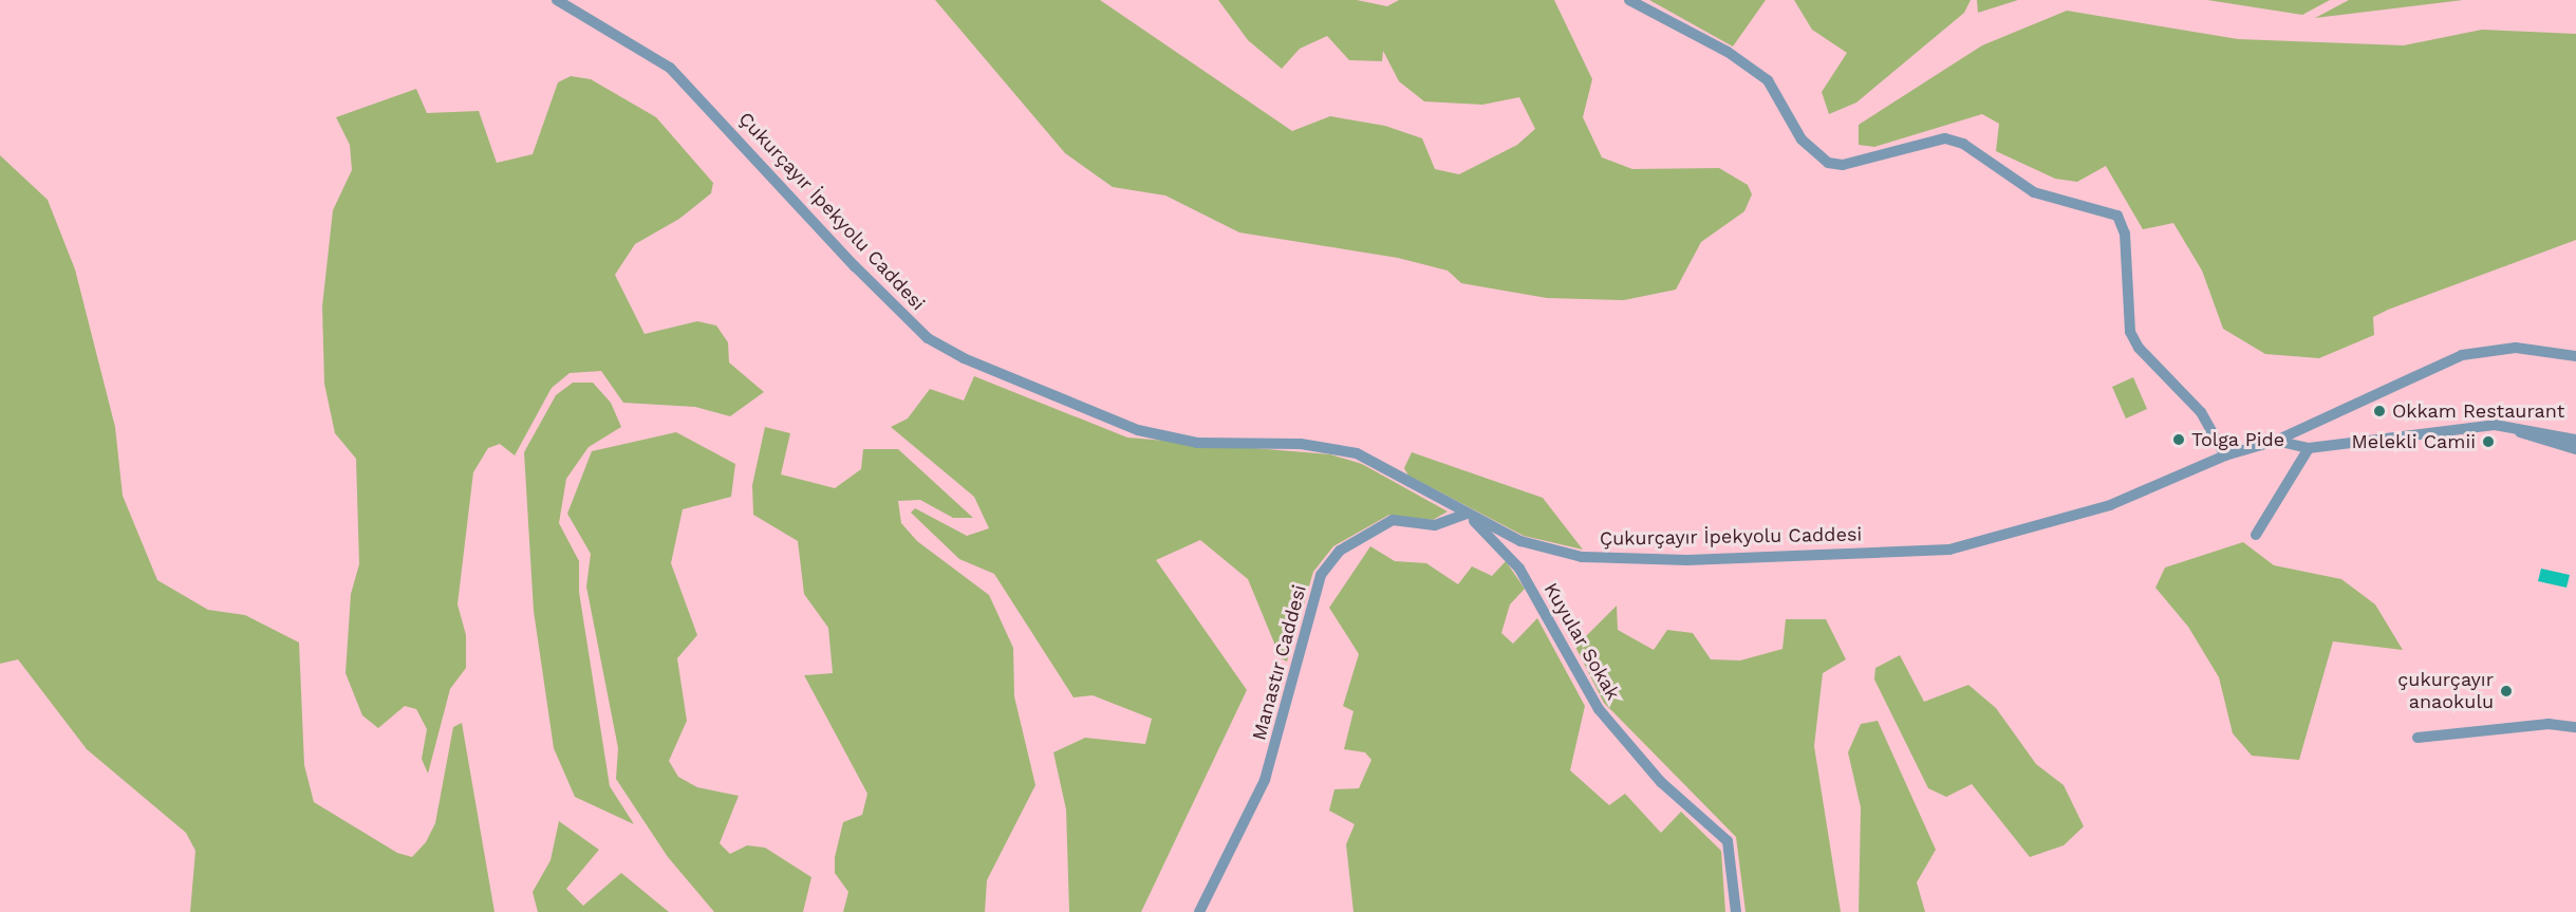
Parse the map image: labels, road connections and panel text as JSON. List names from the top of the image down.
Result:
{
  "streets": {
    "street": ["Çukurçayır İpekyolu Caddesi", "Kuyular Sokak", "Manastır Caddesi"]
  },
  "crossings": [
    ["Çukurçayır İpekyolu Caddesi", "Kuyular Sokak"],
    ["Çukurçayır İpekyolu Caddesi", "Manastır Caddesi"],
    ["Kuyular Sokak", "Manastır Caddesi"]
  ],
  "places": [
    "Okkam Restaurant",
    "Tolga Pide",
    "Melekli Camii",
    "çukurçayır anaokulu"
  ]
}
